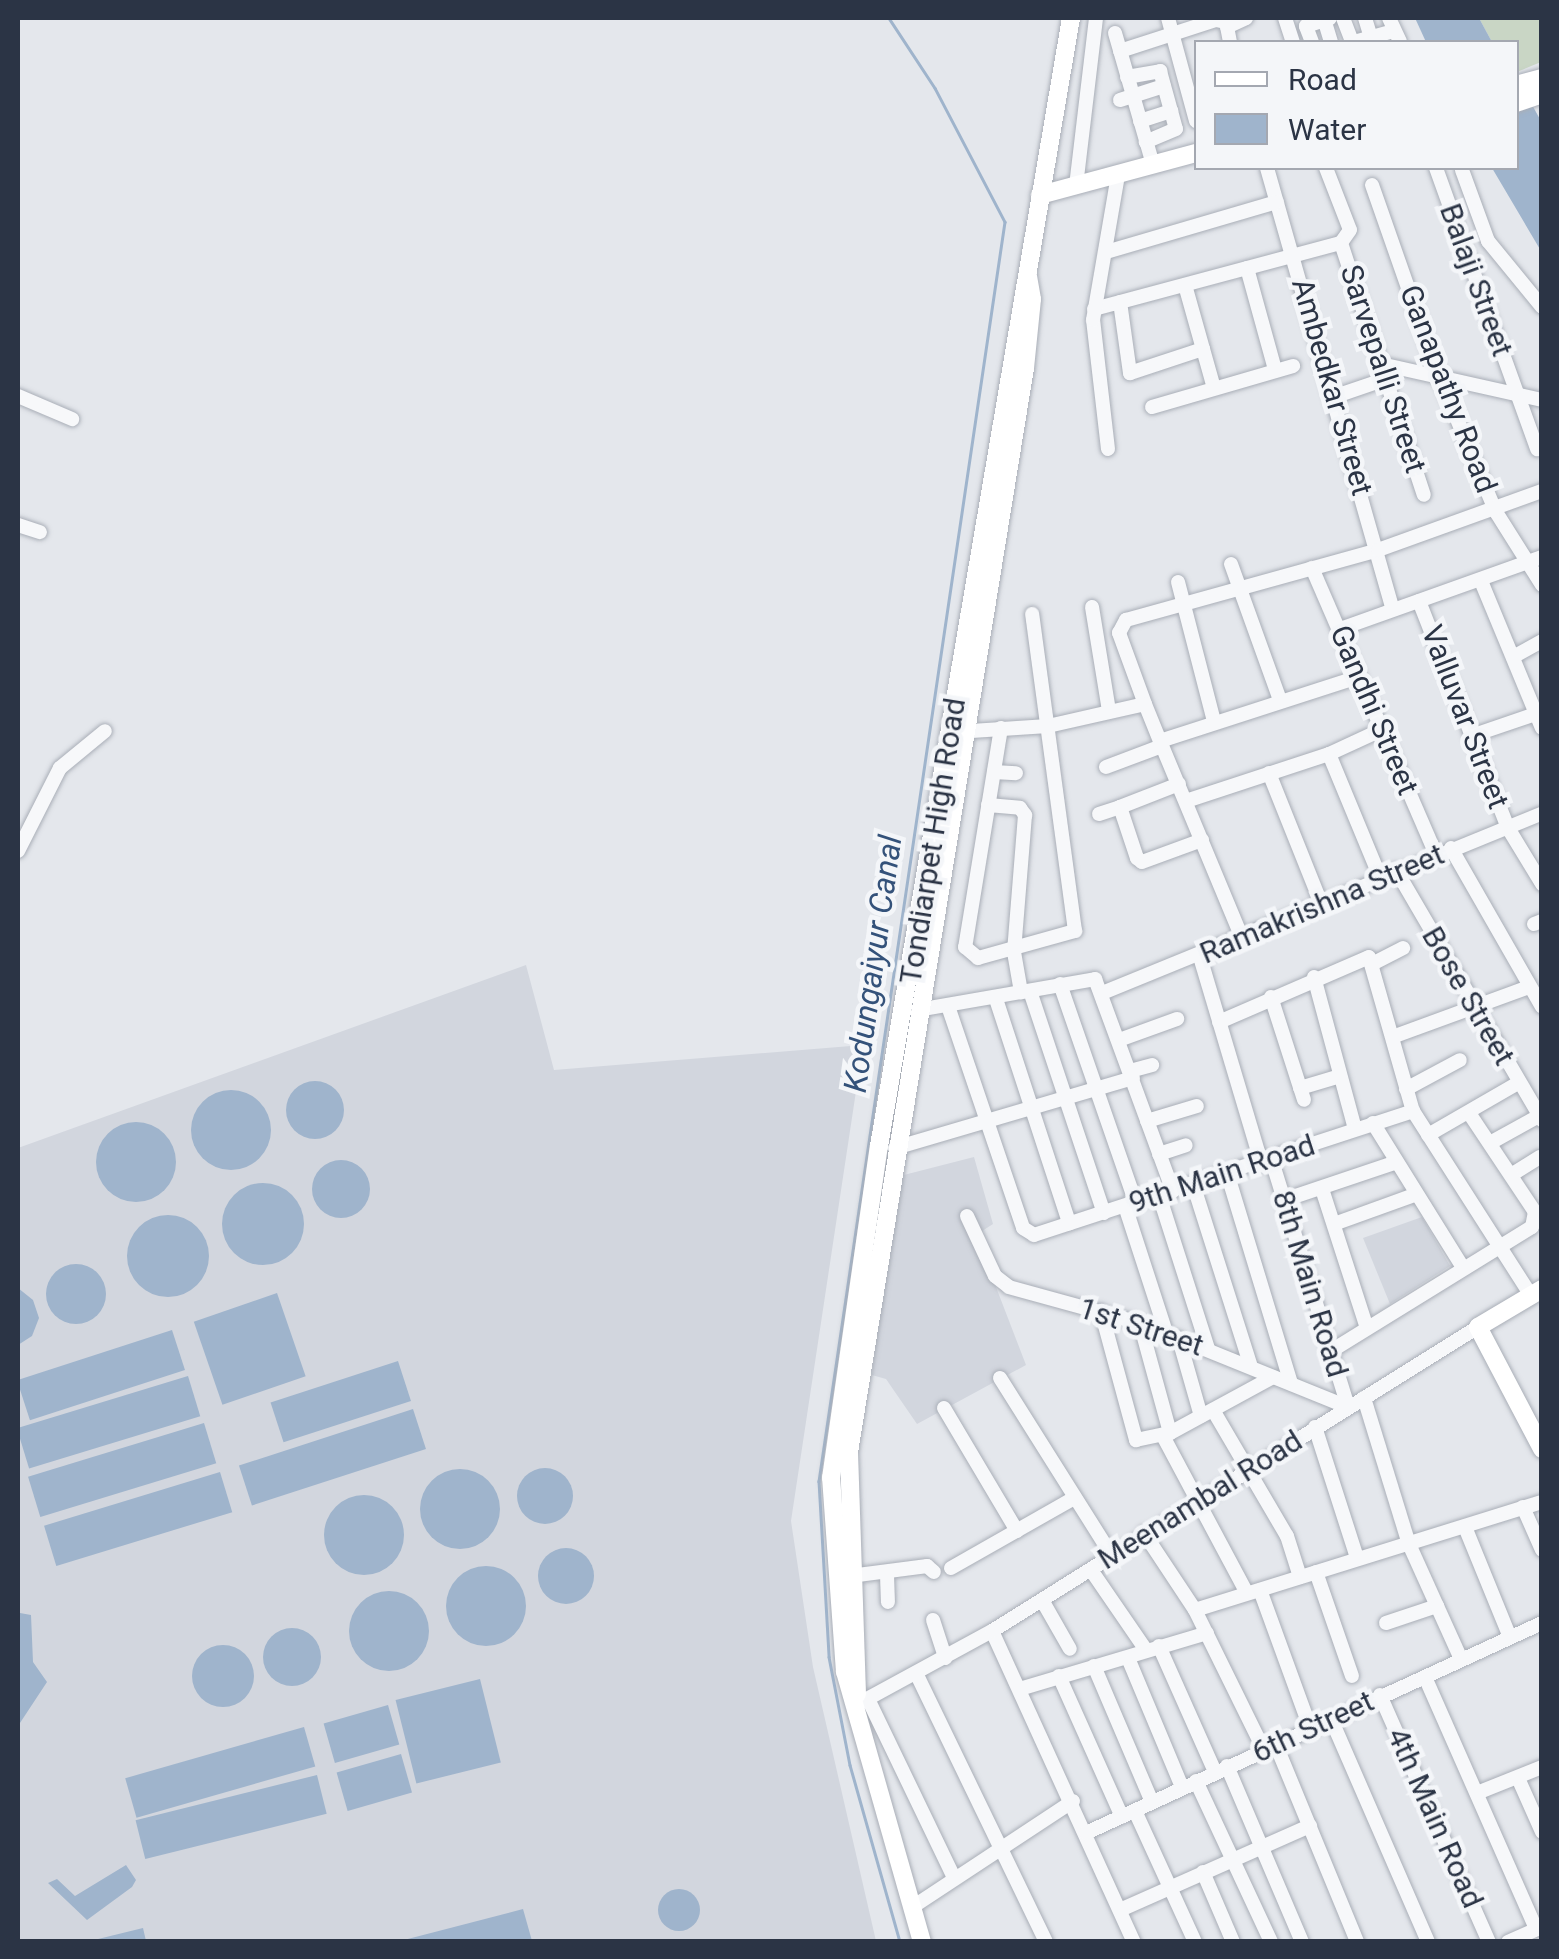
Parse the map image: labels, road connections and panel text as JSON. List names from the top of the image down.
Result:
{
  "streets": {
    "main road": ["Tondiarpet High Road", "Meenambal Road"],
    "street": [
      "Balaji Street",
      "Sarvepalli Street",
      "Ambedkar Street",
      "Ganapathy Road",
      "Gandhi Street",
      "Valluvar Street",
      "Ramakrishna Street",
      "Bose Street",
      "9th Main Road",
      "8th Main Road",
      "1st Street",
      "6th Street",
      "4th Main Road"
    ]
  },
  "crossings": [
    ["Gandhi Street", "Ramakrishna Street"],
    ["Valluvar Street", "Ramakrishna Street"],
    ["Tondiarpet High Road", "Meenambal Road"],
    ["Ramakrishna Street", "Bose Street"],
    ["Ramakrishna Street", "8th Main Road"],
    ["9th Main Road", "8th Main Road"],
    ["8th Main Road", "1st Street"],
    ["8th Main Road", "Meenambal Road"],
    ["1st Street", "Meenambal Road"],
    ["6th Street", "4th Main Road"]
  ],
  "water": ["Kodungaiyur Canal"],
  "legend": ["Road", "Water"]
}
